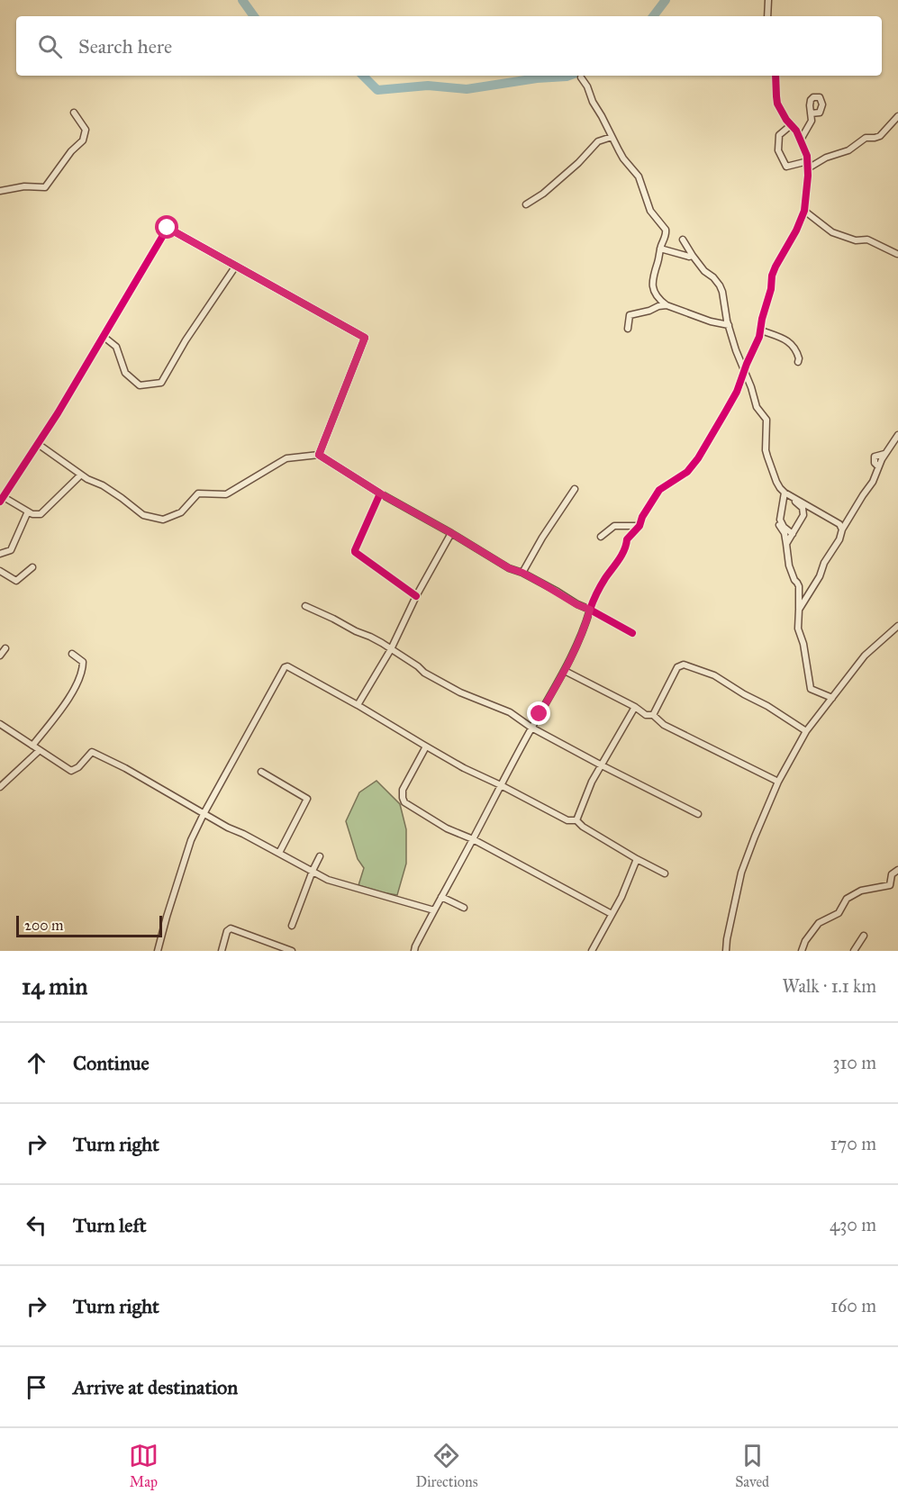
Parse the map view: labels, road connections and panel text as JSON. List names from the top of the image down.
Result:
{
  "scale_bar": "200 m",
  "page": {
    "search": "Search here",
    "scale": "200 m",
    "heading": ["14 min", "Walk · 1.1 km"],
    "list": [
      ["Continue", "310 m"],
      ["Turn right", "170 m"],
      ["Turn left", "430 m"],
      ["Turn right", "160 m"],
      "Arrive at destination"
    ],
    "nav": ["Map", "Directions", "Saved"]
  }
}
